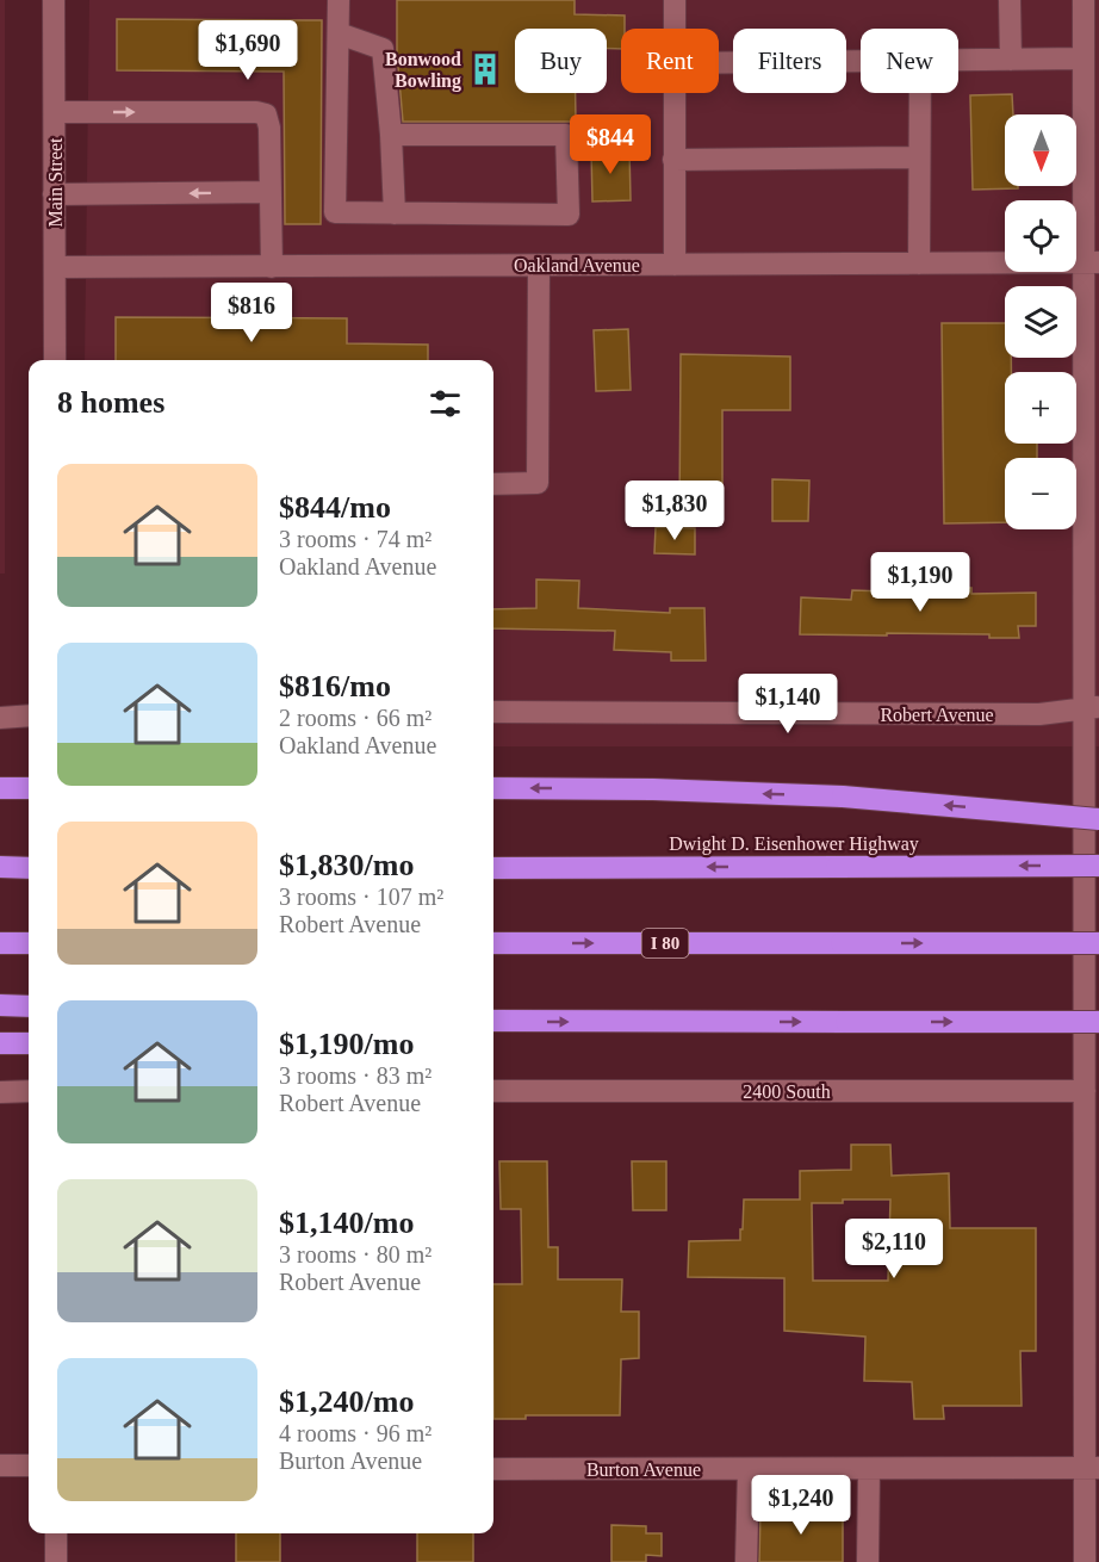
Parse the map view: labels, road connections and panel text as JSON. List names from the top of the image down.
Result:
{
  "streets": {
    "highway": ["Dwight D. Eisenhower Highway", "I 80"],
    "street": [
      "Main Street",
      "Oakland Avenue",
      "Robert Avenue",
      "2400 South",
      "Burton Avenue"
    ]
  },
  "crossings": [
    ["Main Street", "Oakland Avenue"]
  ],
  "places": {
    "building": ["Bonwood Bowling"]
  },
  "north": "bottom",
  "page": {
    "price": [
      "$1,690",
      "$844",
      "$816",
      "$1,830",
      "$1,190",
      "$1,140",
      "$2,110",
      "$1,240"
    ],
    "chip": [
      "Buy",
      "Rent",
      "Filters",
      "New"
    ],
    "map_buttons": ["+", "−"],
    "heading": "8 homes",
    "list": [
      {
        "name": "$844/mo",
        "note": "3 rooms · 74 m² · Oakland Avenue"
      },
      {
        "name": "$816/mo",
        "note": "2 rooms · 66 m² · Oakland Avenue"
      },
      {
        "name": "$1,830/mo",
        "note": "3 rooms · 107 m² · Robert Avenue"
      },
      {
        "name": "$1,190/mo",
        "note": "3 rooms · 83 m² · Robert Avenue"
      },
      {
        "name": "$1,140/mo",
        "note": "3 rooms · 80 m² · Robert Avenue"
      },
      {
        "name": "$1,240/mo",
        "note": "4 rooms · 96 m² · Burton Avenue"
      }
    ]
  }
}
